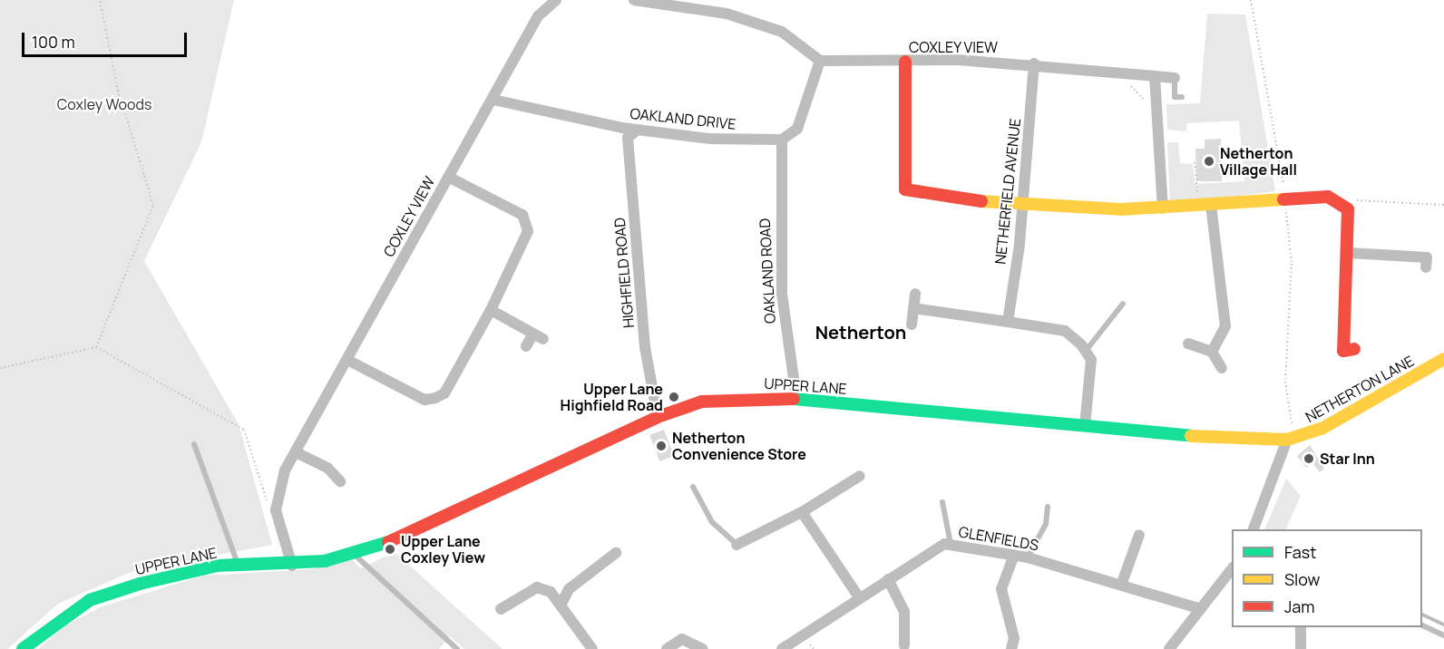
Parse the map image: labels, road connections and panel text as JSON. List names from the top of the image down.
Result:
{
  "streets": {
    "main road": ["UPPER LANE", "NETHERTON LANE"],
    "street": [
      "COXLEY VIEW",
      "OAKLAND DRIVE",
      "NETHERFIELD AVENUE",
      "OAKLAND ROAD",
      "HIGHFIELD ROAD",
      "GLENFIELDS"
    ]
  },
  "crossings": [
    ["COXLEY VIEW", "OAKLAND DRIVE"],
    ["COXLEY VIEW", "NETHERFIELD AVENUE"],
    ["COXLEY VIEW", "UPPER LANE"],
    ["OAKLAND DRIVE", "OAKLAND ROAD"],
    ["OAKLAND DRIVE", "HIGHFIELD ROAD"],
    ["OAKLAND ROAD", "UPPER LANE"],
    ["HIGHFIELD ROAD", "UPPER LANE"],
    ["UPPER LANE", "NETHERTON LANE"]
  ],
  "districts": ["Netherton"],
  "parks": ["Coxley Woods"],
  "places": [
    "Netherton Village Hall",
    "Upper Lane Highfield Road",
    "Netherton Convenience Store",
    "Star Inn",
    "Upper Lane Coxley View"
  ],
  "legend": ["Fast", "Slow", "Jam"],
  "scale_bar": "100 m"
}
